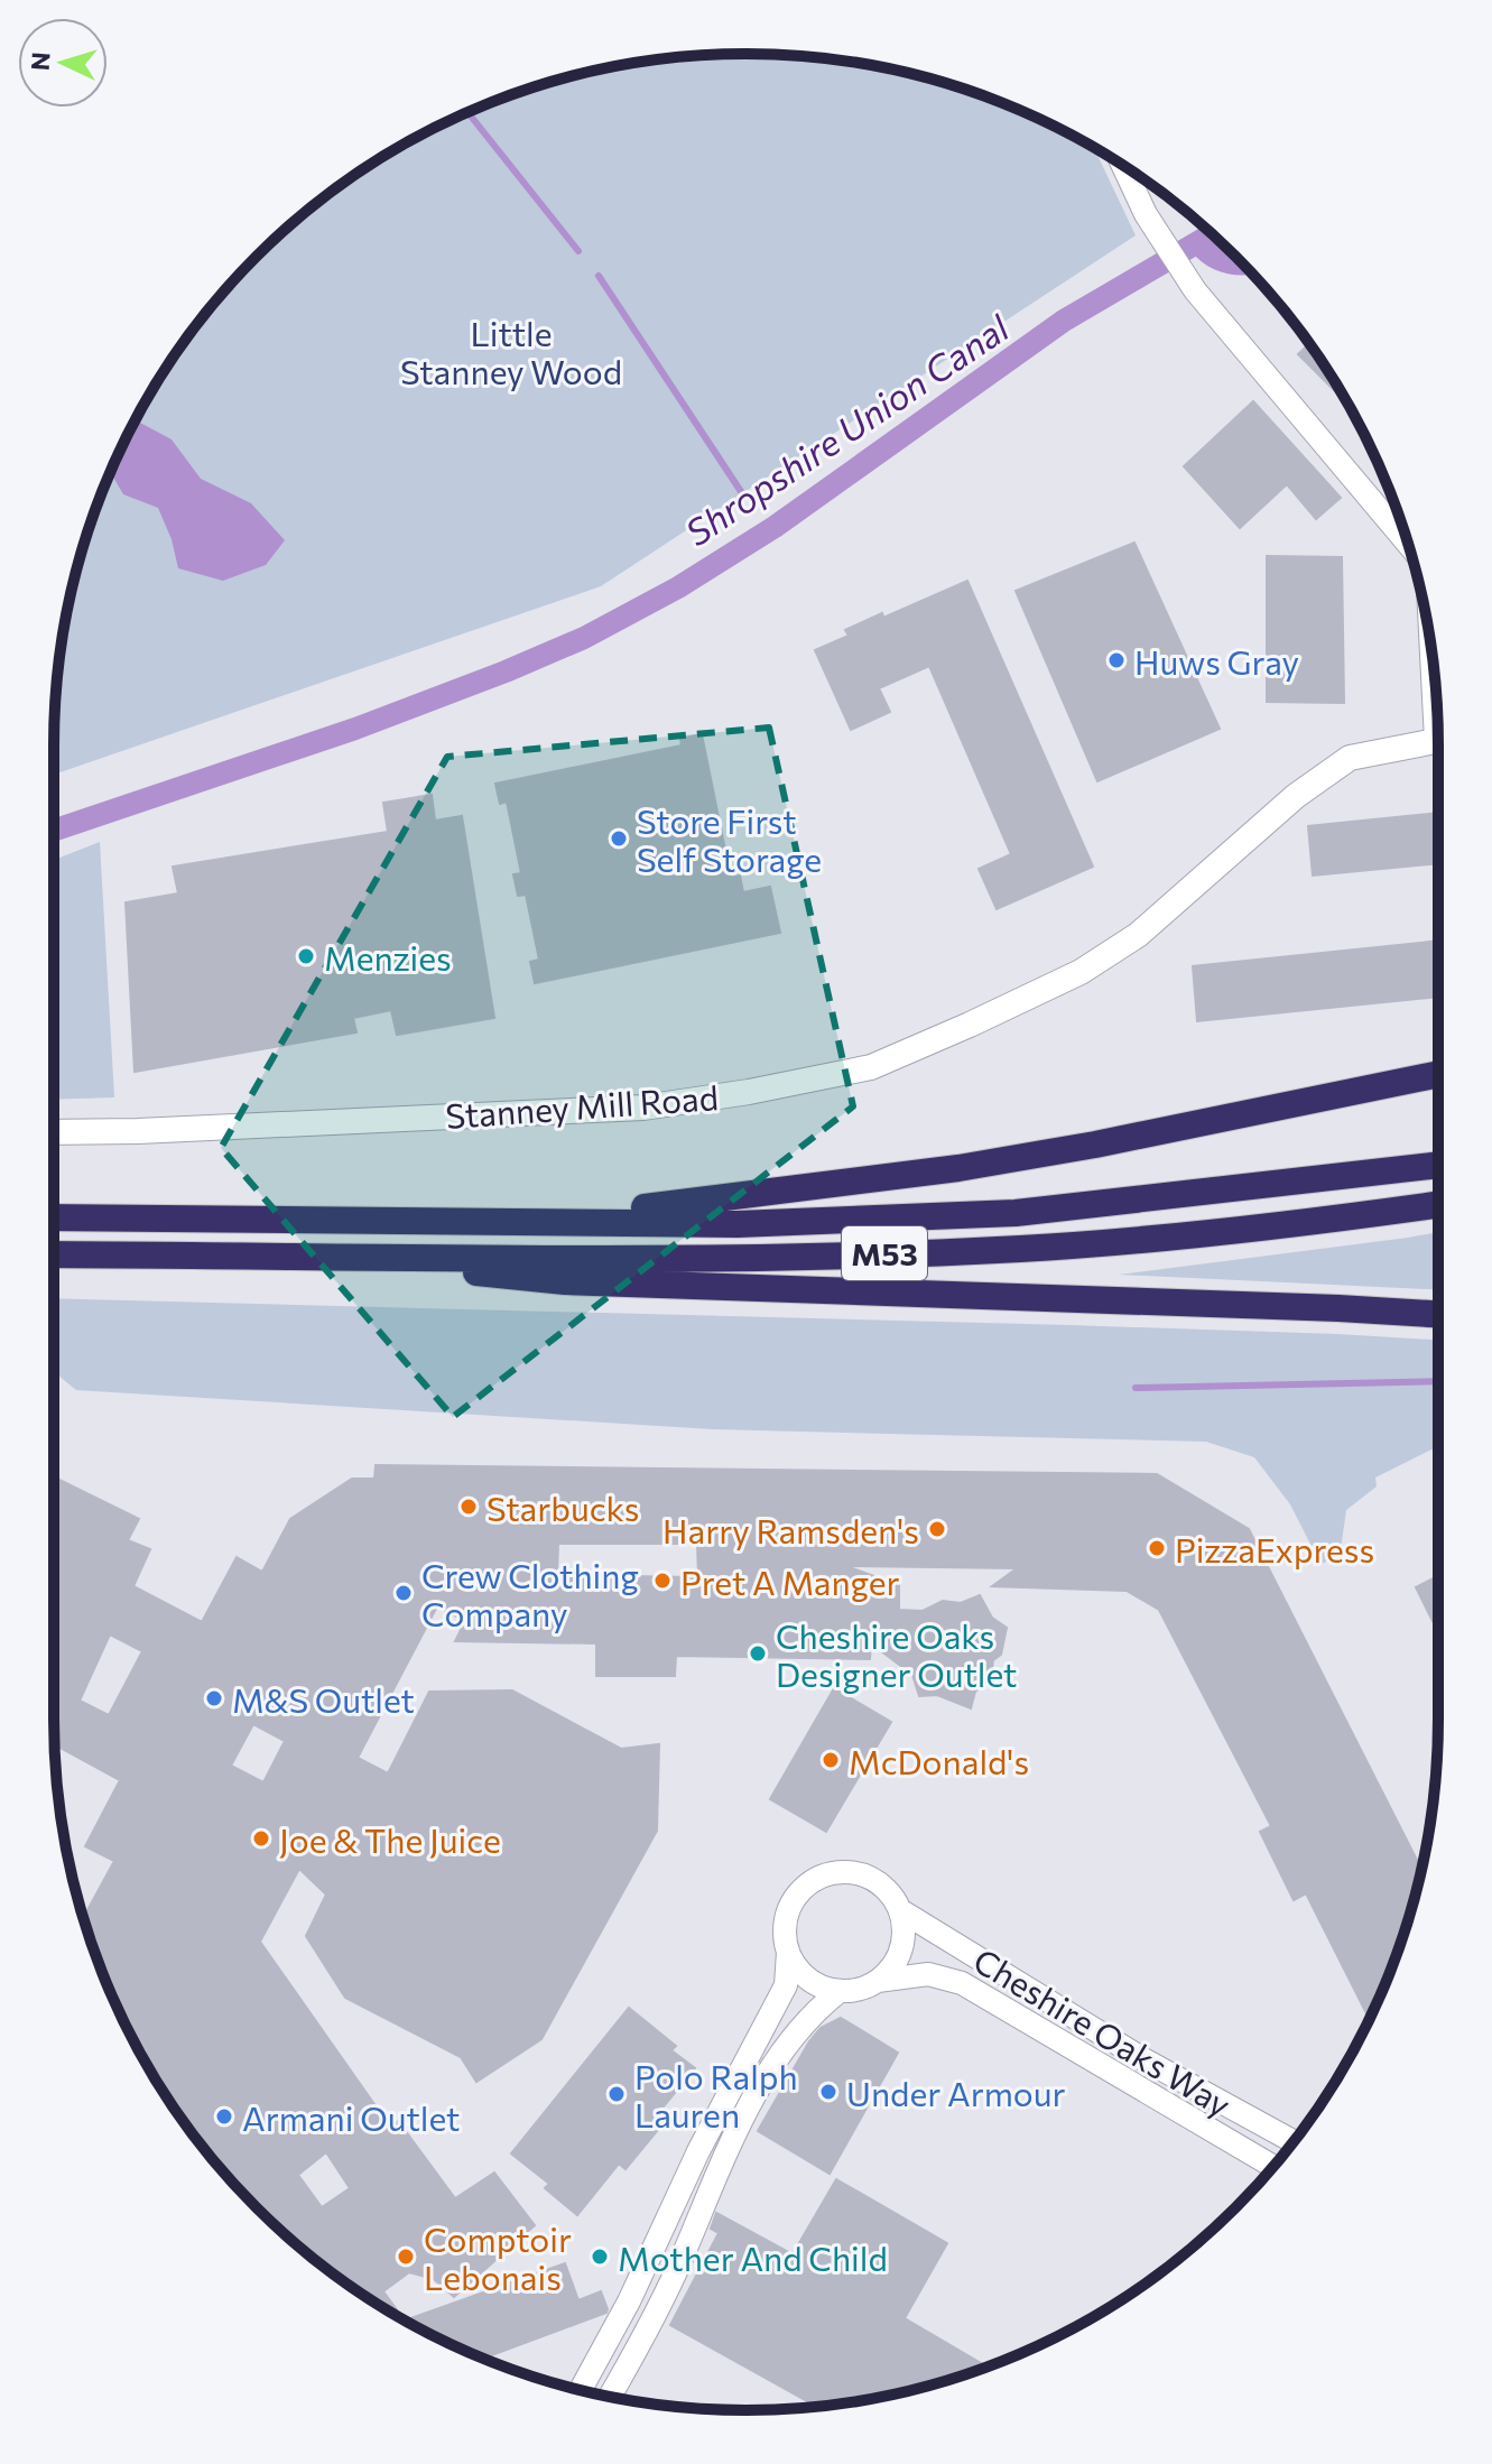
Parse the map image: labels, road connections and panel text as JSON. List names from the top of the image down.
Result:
{
  "streets": {
    "highway": ["M53"],
    "street": ["Stanney Mill Road", "Cheshire Oaks Way"]
  },
  "water": ["Shropshire Union Canal"],
  "parks": ["Little Stanney Wood"],
  "places": [
    "Huws Gray",
    "Store First Self Storage",
    "Menzies",
    "Starbucks",
    "Harry Ramsden's",
    "PizzaExpress",
    "Pret A Manger",
    "Crew Clothing Company",
    "Cheshire Oaks Designer Outlet",
    "M&S Outlet",
    "McDonald's",
    "Joe & The Juice",
    "Under Armour",
    "Polo Ralph Lauren",
    "Armani Outlet",
    "Comptoir Lebonais",
    "Mother And Child"
  ],
  "north": "left"
}
